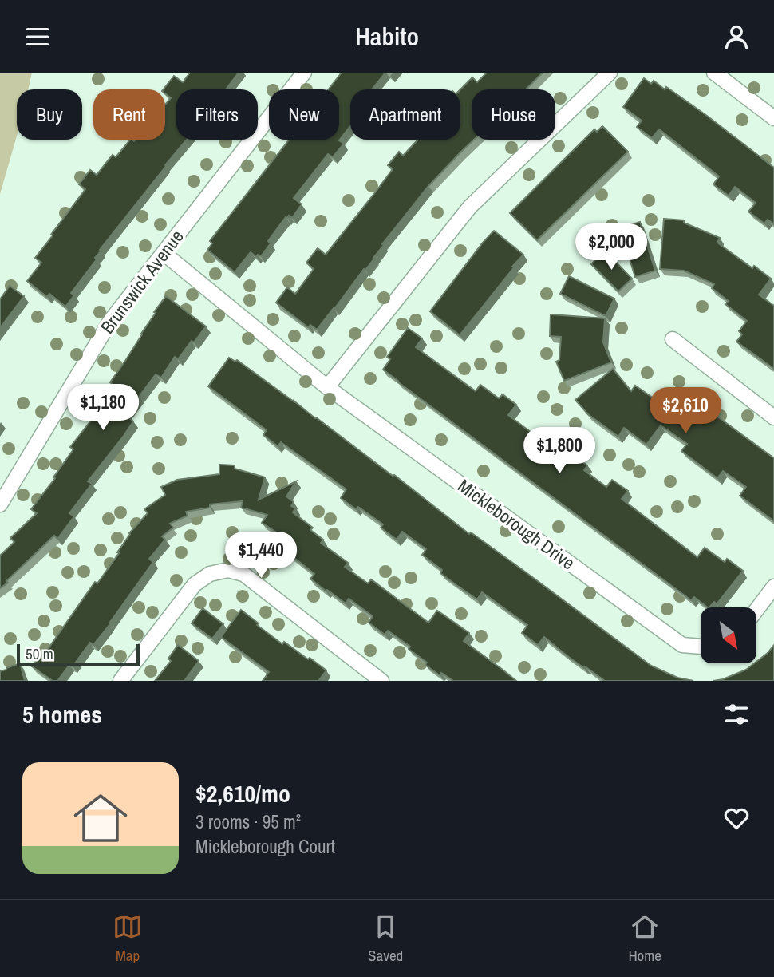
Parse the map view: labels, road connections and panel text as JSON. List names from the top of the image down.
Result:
{
  "streets": {
    "street": ["Brunswick Avenue", "Mickleborough Drive"]
  },
  "crossings": [
    ["Brunswick Avenue", "Mickleborough Drive"]
  ],
  "scale_bar": "50 m",
  "north": "bottom right",
  "page": {
    "header": "Habito",
    "chip": [
      "Buy",
      "Rent",
      "Filters",
      "New",
      "Apartment",
      "House"
    ],
    "price": [
      "$2,000",
      "$1,180",
      "$2,610",
      "$1,800",
      "$1,440"
    ],
    "scale": "50 m",
    "heading": "5 homes",
    "list": [
      {
        "name": "$2,610/mo",
        "note": "3 rooms · 95 m² · Mickleborough Court"
      }
    ],
    "tabs": ["Map", "Saved", "Home"]
  }
}
